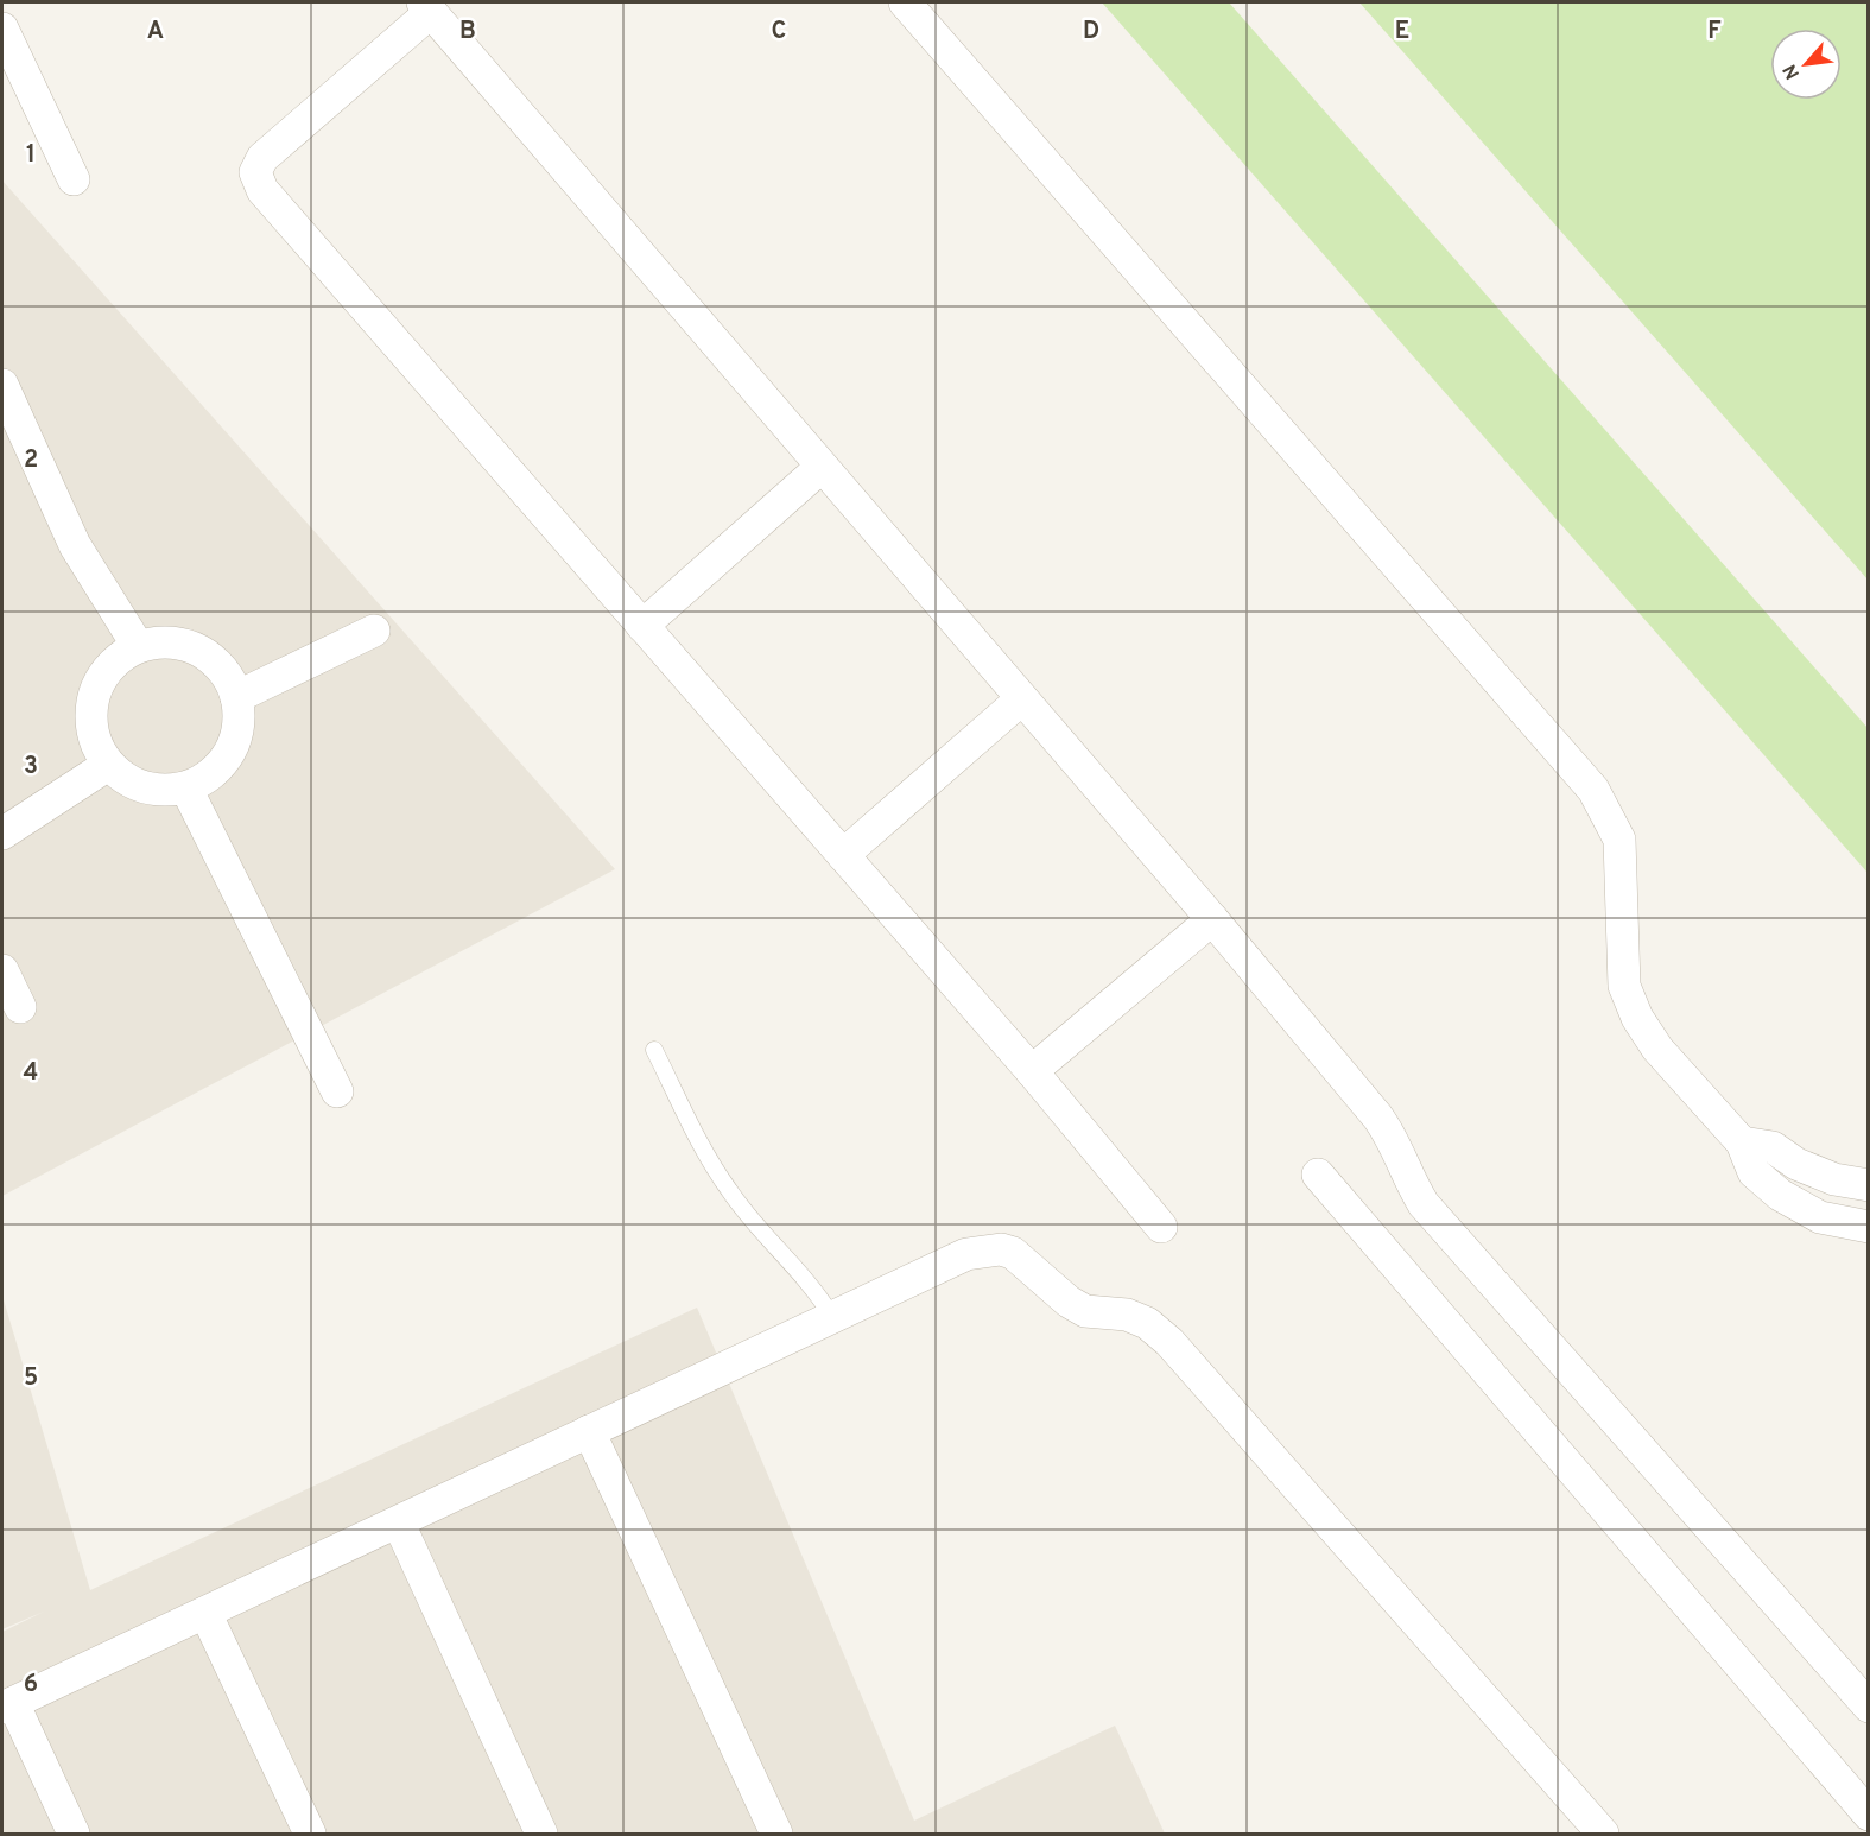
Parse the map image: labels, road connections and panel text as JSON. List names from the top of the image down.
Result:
{
  "north": "bottom left",
  "grid": {
    "columns": [
      "A",
      "B",
      "C",
      "D",
      "E",
      "F"
    ],
    "rows": [
      "1",
      "2",
      "3",
      "4",
      "5",
      "6"
    ]
  }
}
